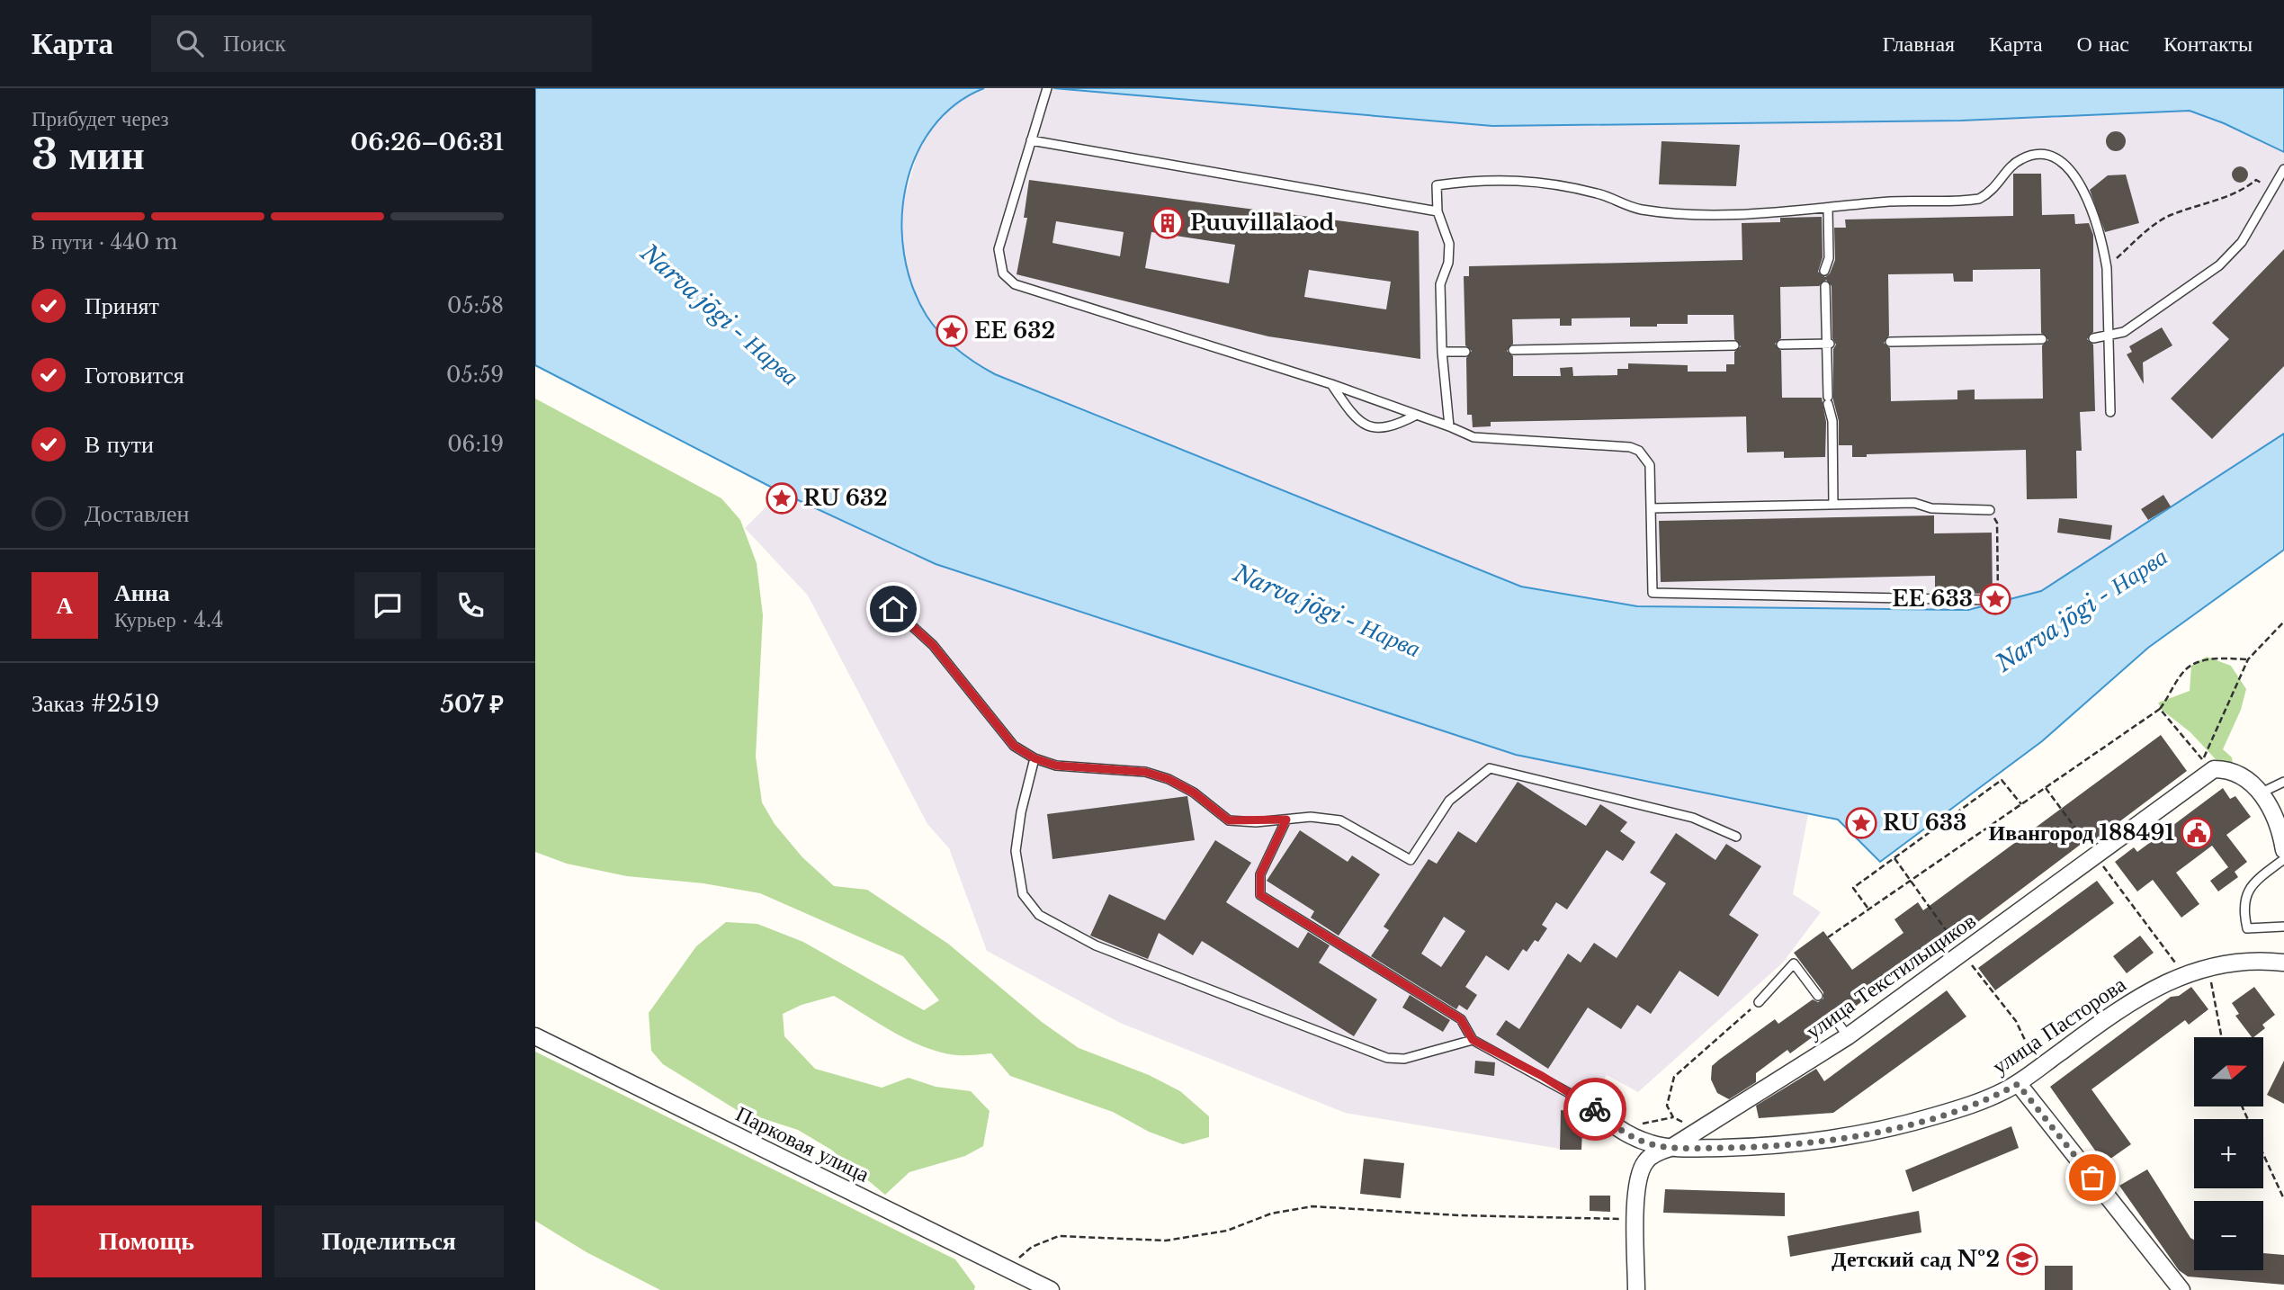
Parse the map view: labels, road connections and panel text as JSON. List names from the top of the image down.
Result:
{
  "streets": {
    "street": ["улица Текстильщиков", "улица Пасторова", "Парковая улица"]
  },
  "crossings": [
    ["улица Текстильщиков", "улица Пасторова"]
  ],
  "water": ["Narva jõgi - Нарва"],
  "places": {
    "building": ["Puuvillalaod"],
    "place": [
      "EE 632",
      "RU 632",
      "EE 633",
      "RU 633"
    ],
    "public building": ["Ивангород 188491"],
    "school or university": ["Детский сад №2"]
  },
  "north": "right",
  "page": {
    "header": "Карта",
    "search": "Поиск",
    "nav": [
      "Главная",
      "Карта",
      "О нас",
      "Контакты"
    ],
    "heading": ["3 мин", "Прибудет через", "06:26–06:31"],
    "panel": [
      "Анна",
      "Курьер · 4.4",
      "Заказ #2519",
      "507 ₽"
    ],
    "bar": "В пути · 440 m",
    "list": [
      ["Принят", "05:58"],
      ["Готовится", "05:59"],
      ["В пути", "06:19"],
      "Доставлен"
    ],
    "round": "А",
    "map_buttons": ["+", "−"],
    "buttons": ["Помощь", "Поделиться"]
  }
}
